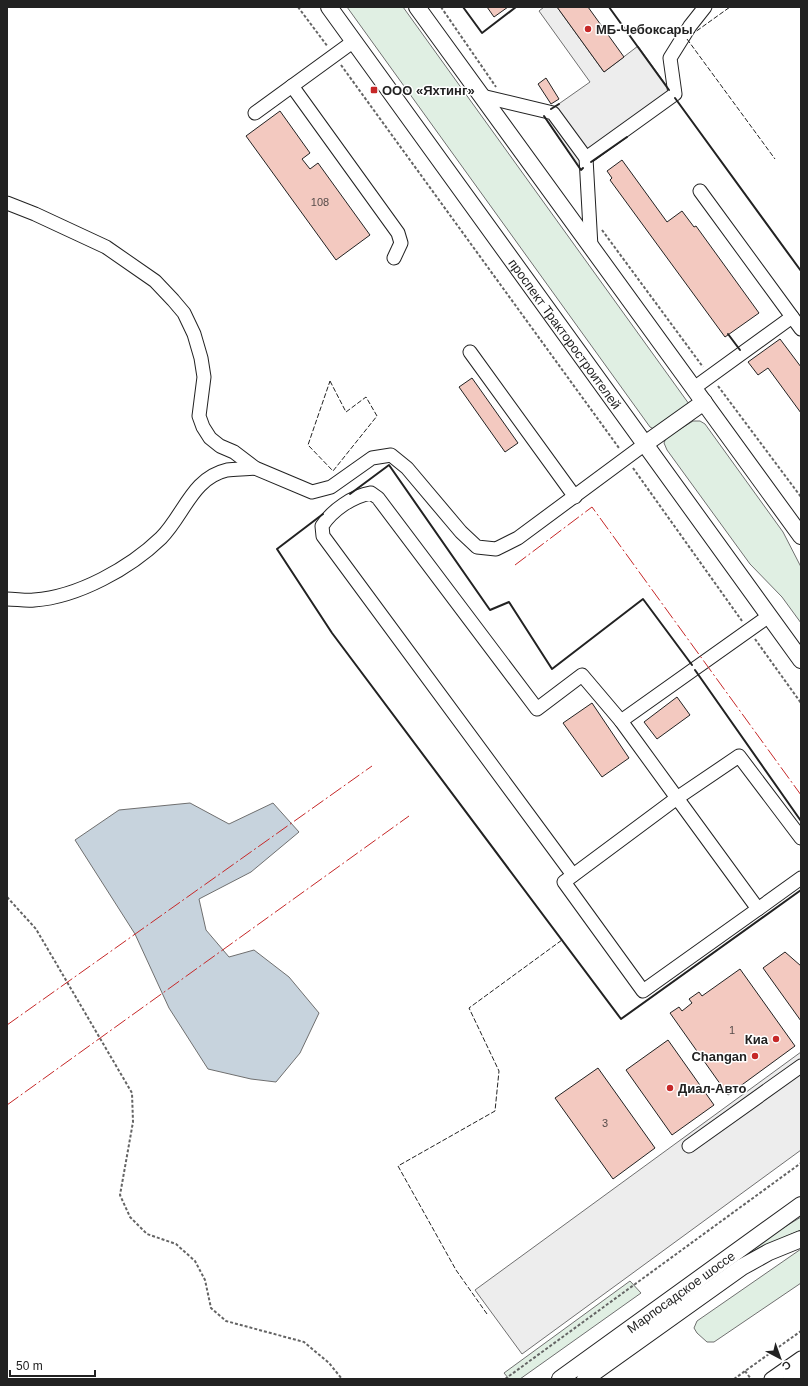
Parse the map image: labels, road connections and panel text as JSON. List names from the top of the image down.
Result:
{
  "streets": {
    "main road": ["проспект Тракторостроителей", "Марпосадское шоссе"]
  },
  "places": {
    "other": [
      "МБ-Чебоксары",
      "Киа",
      "Changan",
      "Диал-Авто"
    ],
    "transit": ["ООО «Яхтинг»"]
  },
  "house_numbers": ["108", "1", "3"],
  "scale_bar": "50 m",
  "north": "bottom right"
}
